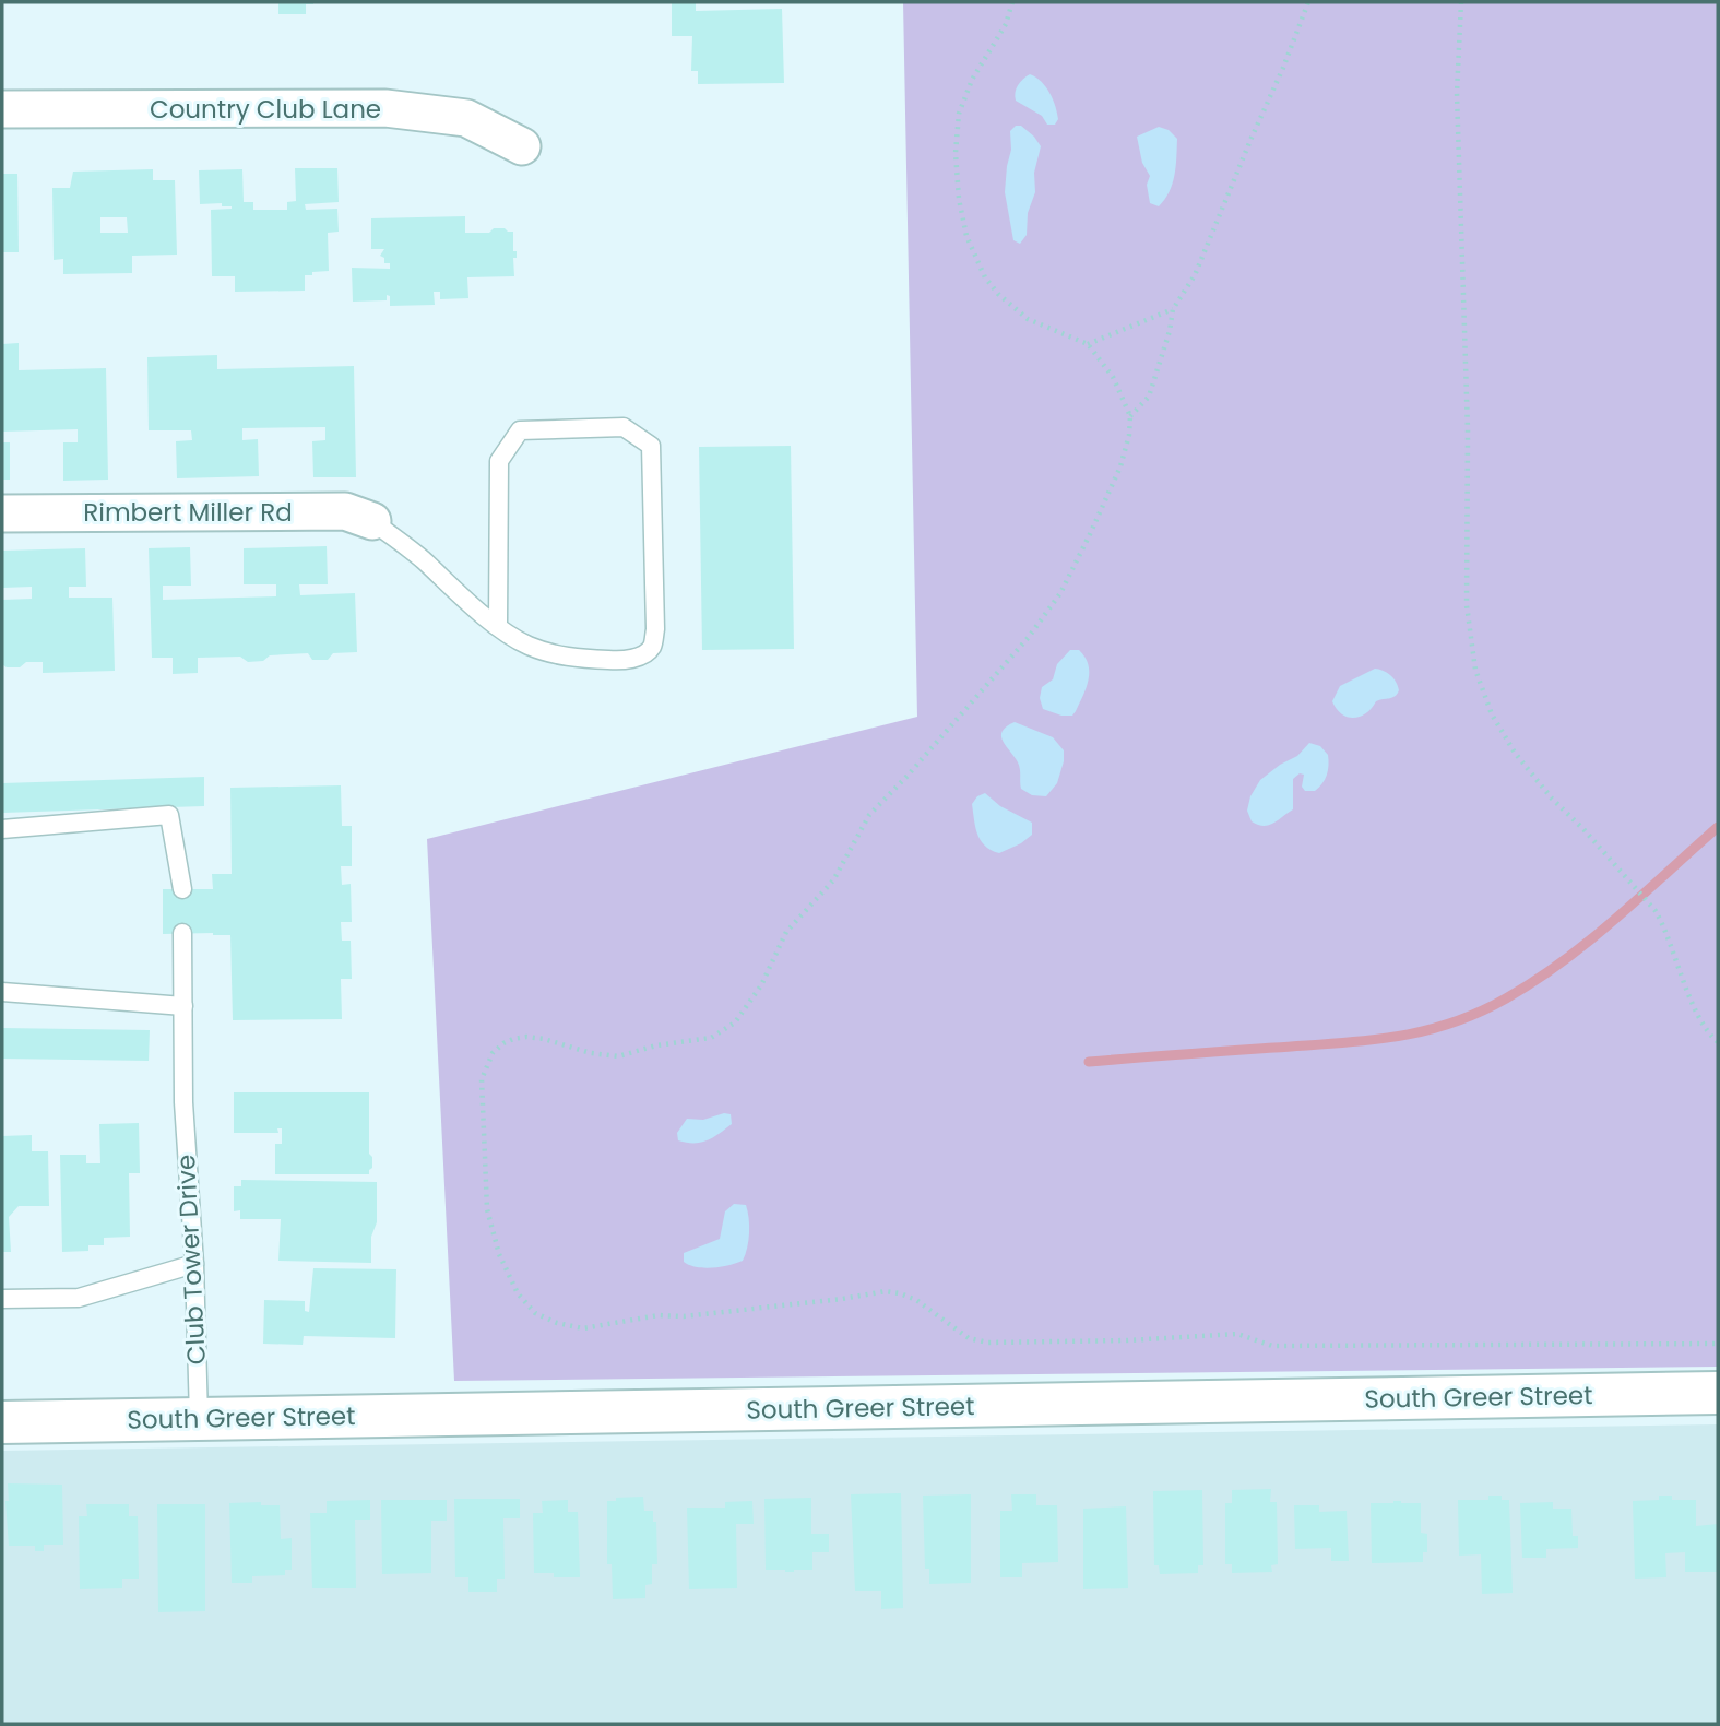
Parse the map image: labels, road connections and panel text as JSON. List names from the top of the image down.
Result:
{
  "streets": {
    "street": ["Country Club Lane", "Rimbert Miller Rd", "South Greer Street"],
    "lane": ["Club Tower Drive"]
  },
  "crossings": [
    ["Club Tower Drive", "South Greer Street"]
  ]
}
